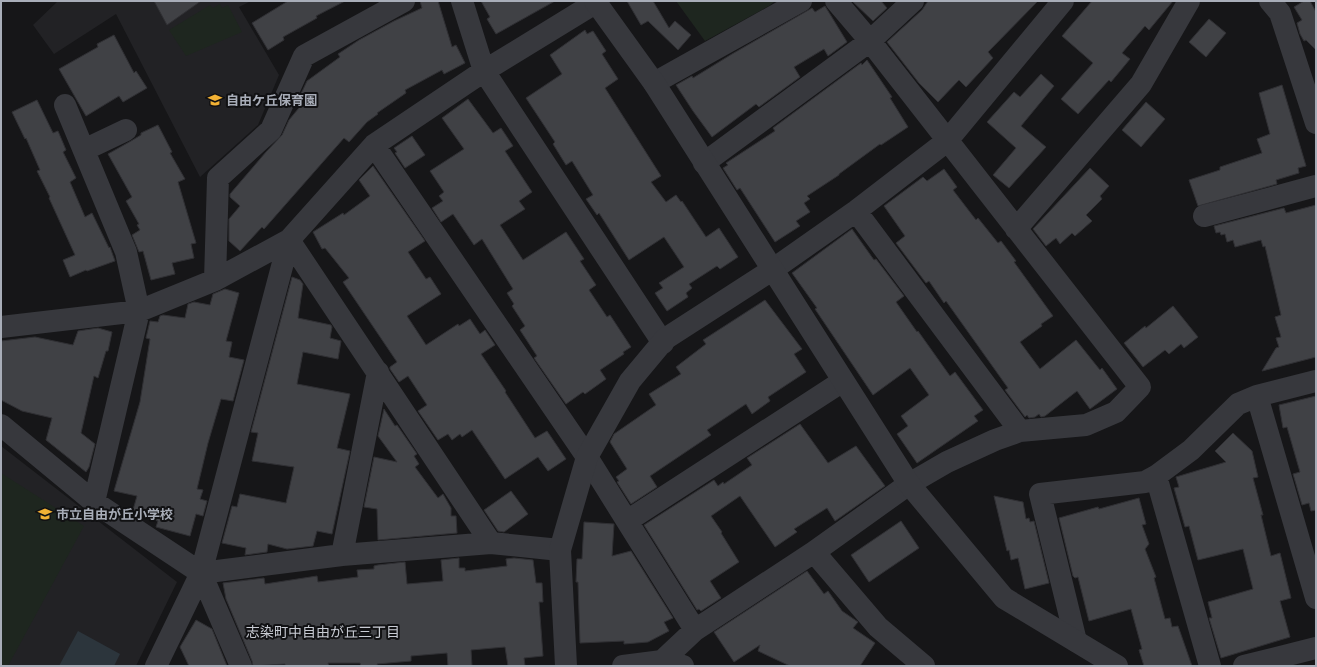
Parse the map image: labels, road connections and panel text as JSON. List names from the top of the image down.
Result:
{
  "districts": ["志染町中自由が丘三丁目"],
  "places": {
    "school or university": ["自由ケ丘保育園", "市立自由が丘小学校"]
  }
}
